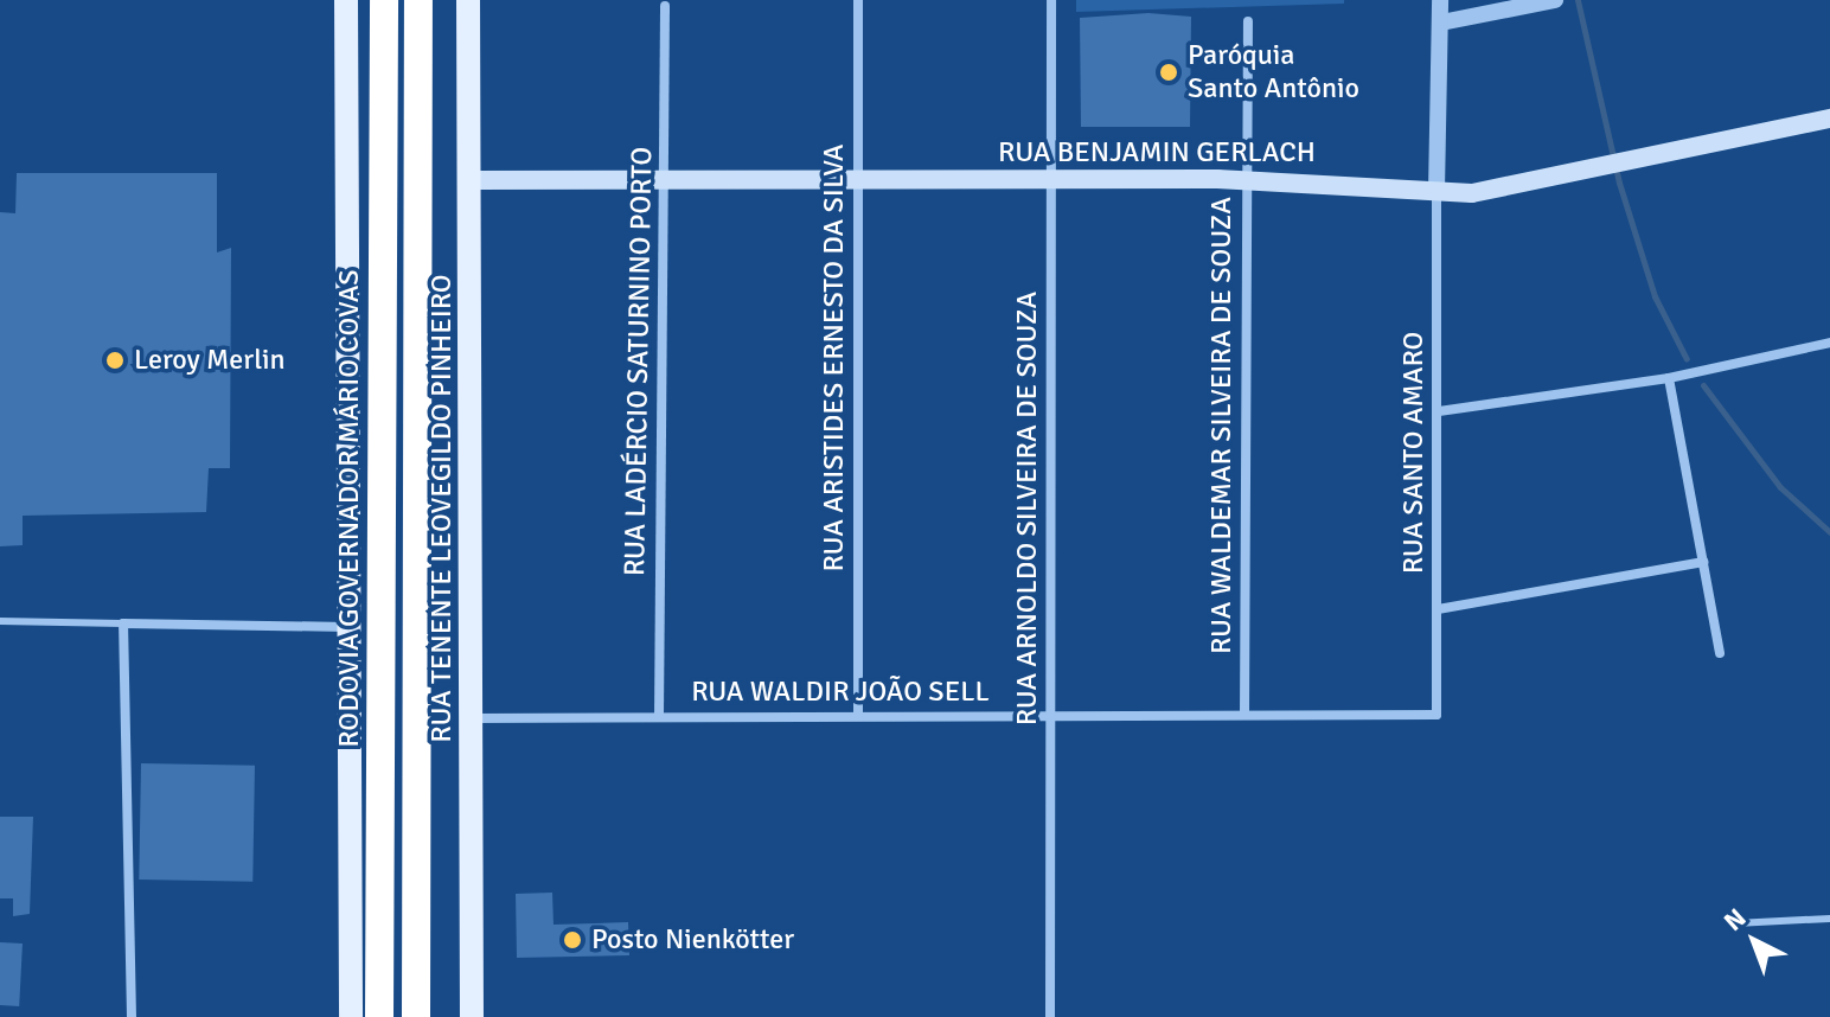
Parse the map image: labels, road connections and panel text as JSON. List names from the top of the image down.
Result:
{
  "streets": {
    "highway": ["RODOVIA GOVERNADOR MÁRIO COVAS"],
    "main road": ["RUA BENJAMIN GERLACH", "RUA TENENTE LEOVEGILDO PINHEIRO"],
    "street": [
      "RUA ARISTIDES ERNESTO DA SILVA",
      "RUA LADÉRCIO SATURNINO PORTO",
      "RUA WALDEMAR SILVEIRA DE SOUZA",
      "RUA SANTO AMARO",
      "RUA ARNOLDO SILVEIRA DE SOUZA",
      "RUA WALDIR JOÃO SELL"
    ]
  },
  "crossings": [
    ["RUA BENJAMIN GERLACH", "RUA ARISTIDES ERNESTO DA SILVA"],
    ["RUA BENJAMIN GERLACH", "RUA LADÉRCIO SATURNINO PORTO"],
    ["RUA BENJAMIN GERLACH", "RUA WALDEMAR SILVEIRA DE SOUZA"],
    ["RUA BENJAMIN GERLACH", "RUA SANTO AMARO"],
    ["RUA BENJAMIN GERLACH", "RUA TENENTE LEOVEGILDO PINHEIRO"],
    ["RUA BENJAMIN GERLACH", "RUA ARNOLDO SILVEIRA DE SOUZA"],
    ["RUA ARISTIDES ERNESTO DA SILVA", "RUA WALDIR JOÃO SELL"],
    ["RUA LADÉRCIO SATURNINO PORTO", "RUA WALDIR JOÃO SELL"],
    ["RUA WALDEMAR SILVEIRA DE SOUZA", "RUA WALDIR JOÃO SELL"],
    ["RUA SANTO AMARO", "RUA WALDIR JOÃO SELL"],
    ["RUA TENENTE LEOVEGILDO PINHEIRO", "RUA WALDIR JOÃO SELL"],
    ["RUA ARNOLDO SILVEIRA DE SOUZA", "RUA WALDIR JOÃO SELL"]
  ],
  "places": ["Paróquia Santo Antônio", "Leroy Merlin", "Posto Nienkötter"],
  "north": "top left"
}
